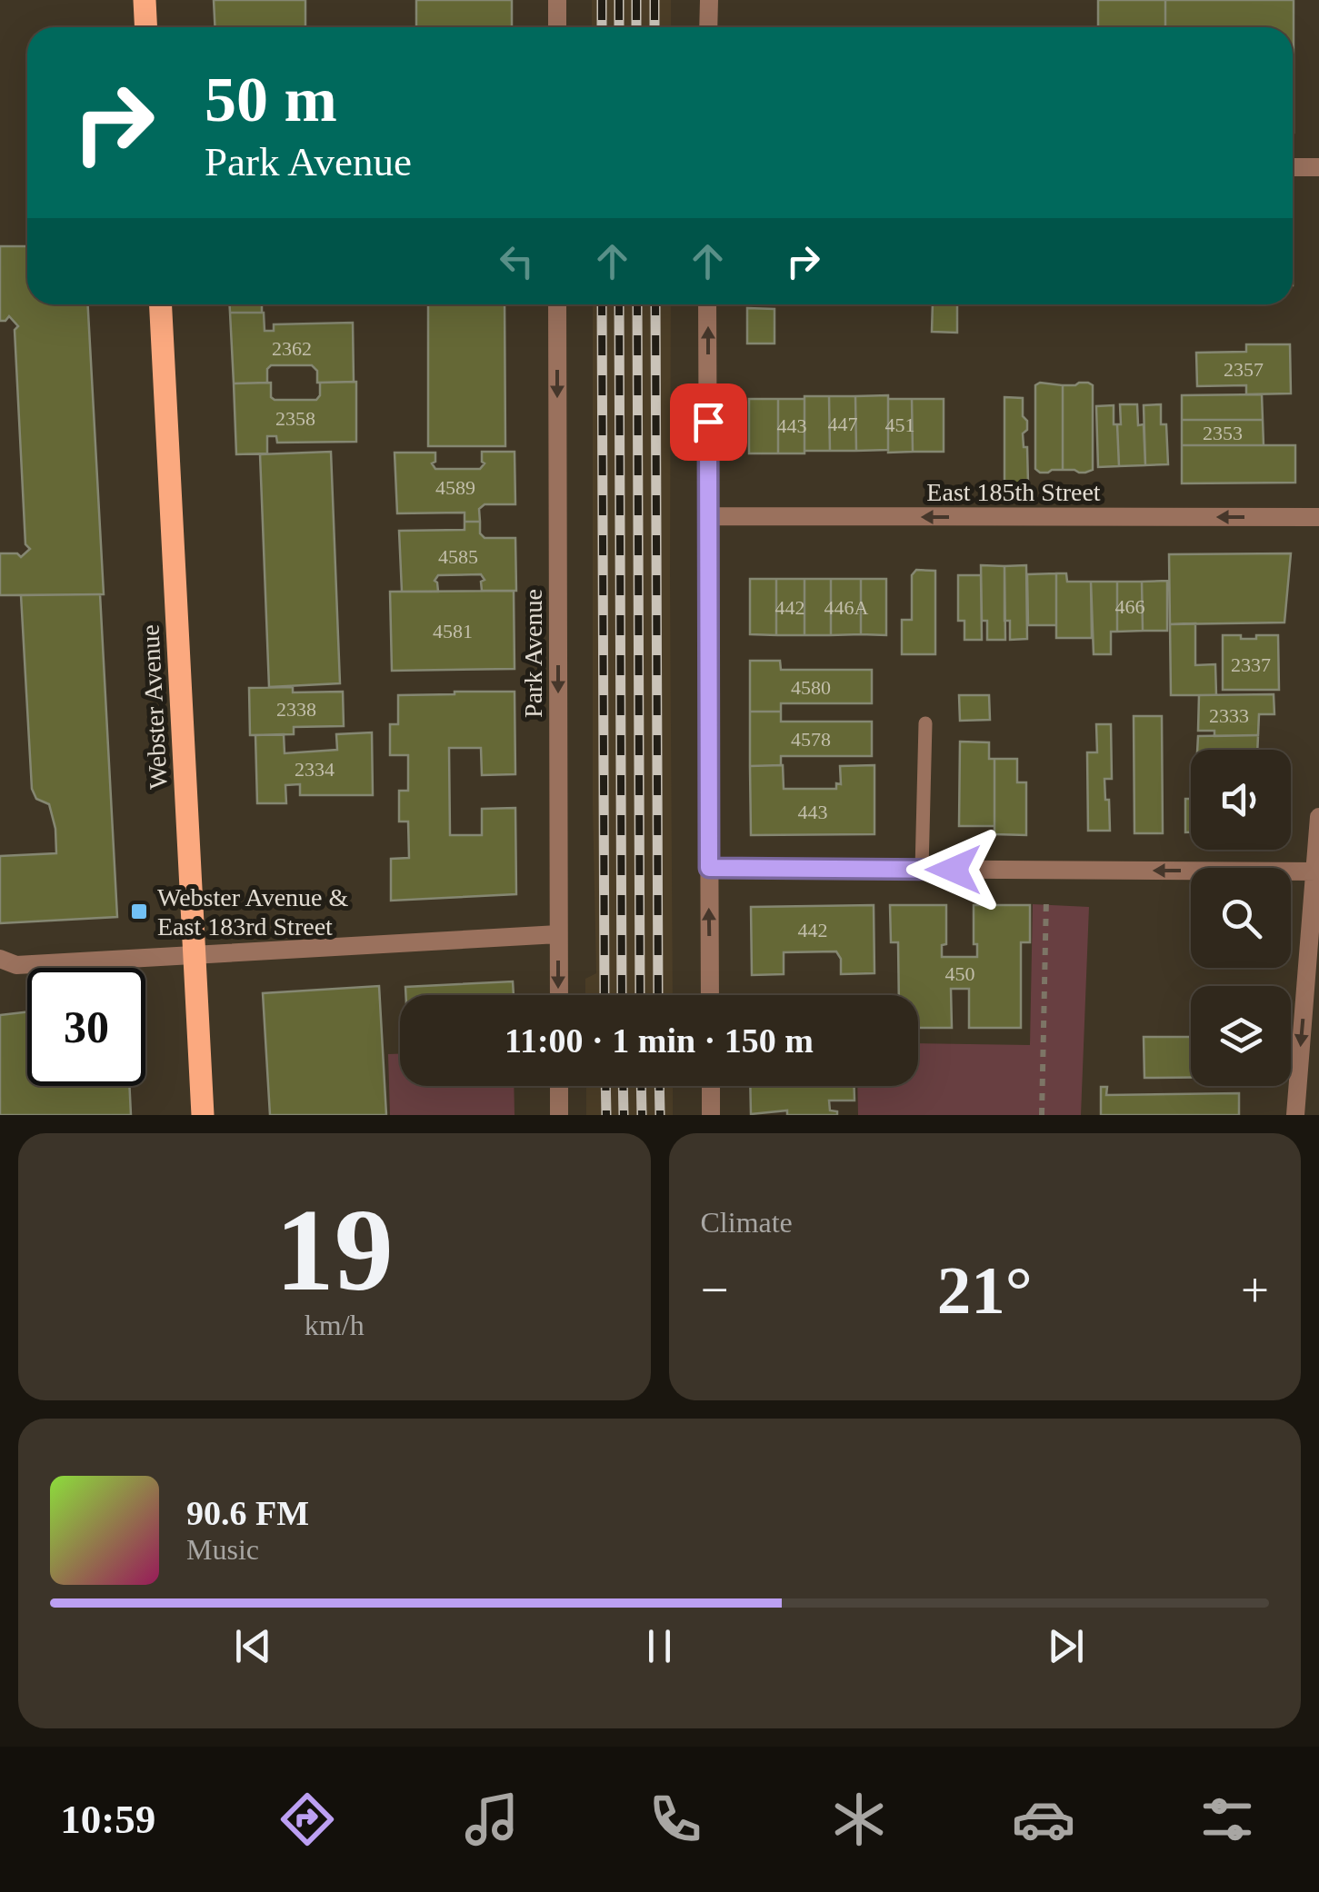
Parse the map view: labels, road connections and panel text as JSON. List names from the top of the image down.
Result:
{
  "streets": {
    "main road": ["Webster Avenue"],
    "street": ["East 185th Street", "Park Avenue"]
  },
  "one_way": ["East 185th Street"],
  "places": {
    "transit": ["Webster Avenue & East 183rd Street"]
  },
  "house_numbers": [
    "2362",
    "2357",
    "2358",
    "447",
    "451",
    "443",
    "2353",
    "4589",
    "4585",
    "466",
    "442",
    "446A",
    "4581",
    "2337",
    "4580",
    "2338",
    "2333",
    "4578",
    "2334",
    "443",
    "442",
    "450"
  ],
  "page": {
    "turn": ["50 m", "Park Avenue"],
    "limit": "30",
    "trip": "11:00 · 1 min · 150 m",
    "tile": [
      ["19", "km/h"],
      "Climate"
    ],
    "heat": ["−", "21°", "+"],
    "song": ["90.6 FM", "Music"],
    "tabs": "10:59"
  }
}
